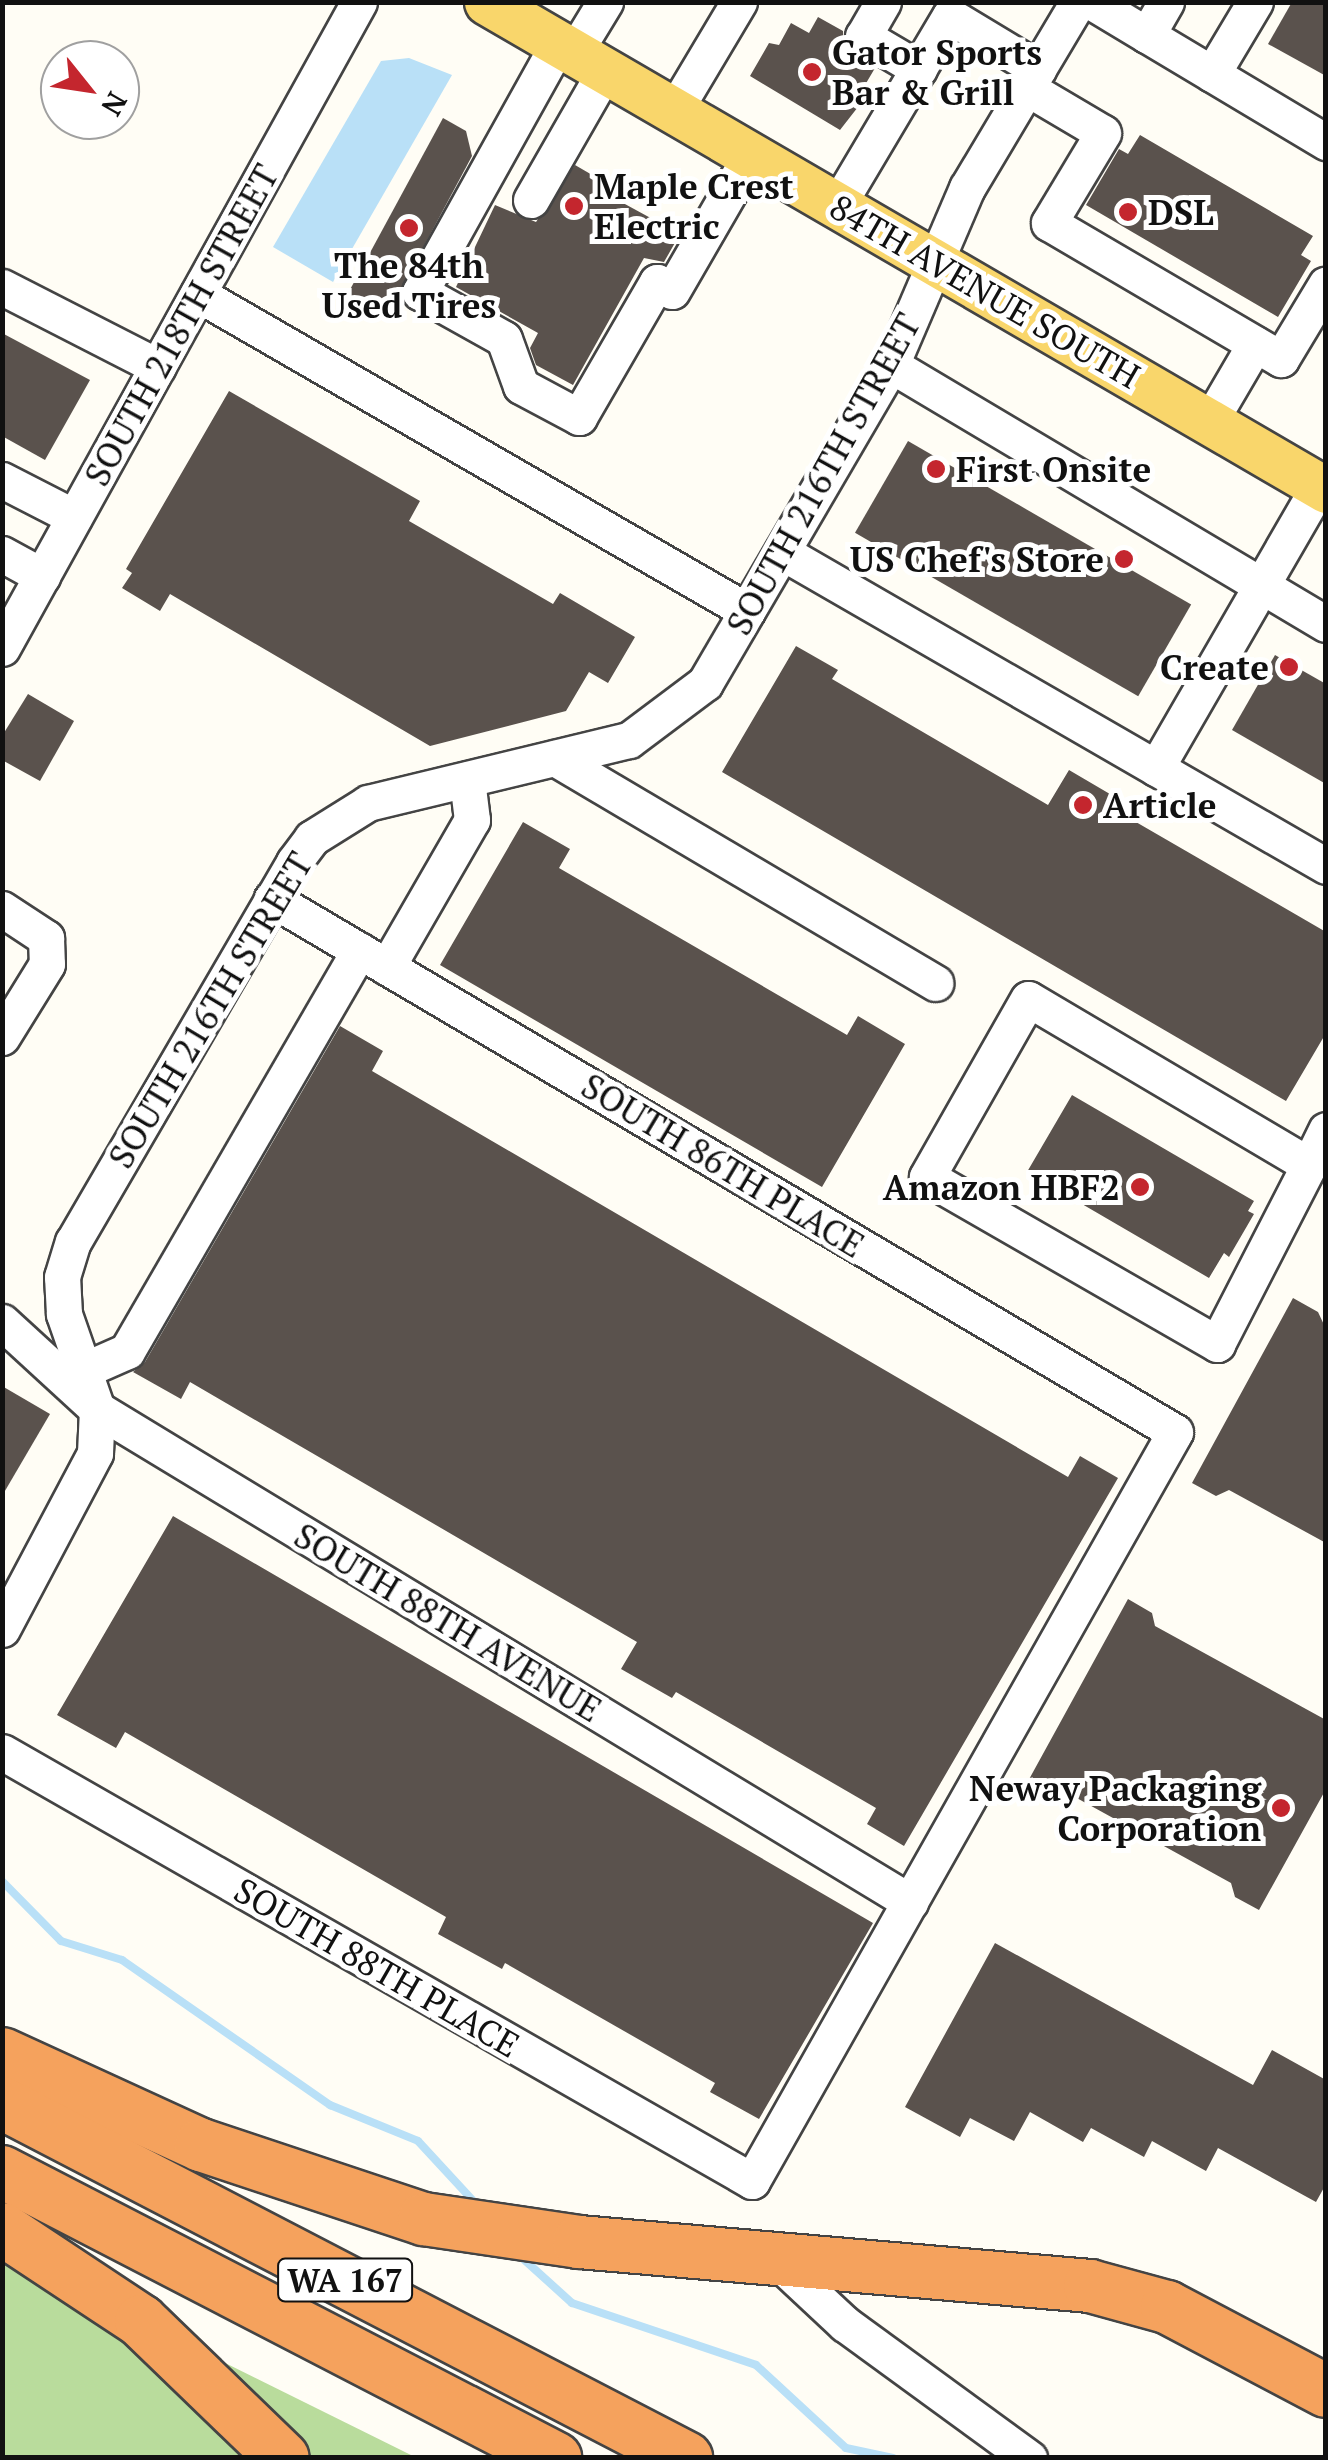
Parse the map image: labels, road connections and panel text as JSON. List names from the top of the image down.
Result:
{
  "streets": {
    "highway": ["WA 167"],
    "main road": ["84TH AVENUE SOUTH"],
    "street": [
      "SOUTH 218TH STREET",
      "SOUTH 216TH STREET",
      "SOUTH 86TH PLACE",
      "SOUTH 88TH AVENUE",
      "SOUTH 88TH PLACE"
    ]
  },
  "crossings": [
    ["84TH AVENUE SOUTH", "SOUTH 216TH STREET"],
    ["SOUTH 216TH STREET", "SOUTH 86TH PLACE"],
    ["SOUTH 216TH STREET", "SOUTH 88TH AVENUE"],
    ["SOUTH 86TH PLACE", "SOUTH 88TH AVENUE"],
    ["SOUTH 86TH PLACE", "SOUTH 88TH PLACE"],
    ["SOUTH 88TH AVENUE", "SOUTH 88TH PLACE"]
  ],
  "places": [
    "Gator Sports Bar & Grill",
    "Maple Crest Electric",
    "DSL",
    "The 84th Used Tires",
    "First Onsite",
    "US Chef's Store",
    "Create",
    "Article",
    "Amazon HBF2",
    "Neway Packaging Corporation"
  ],
  "north": "bottom right"
}
